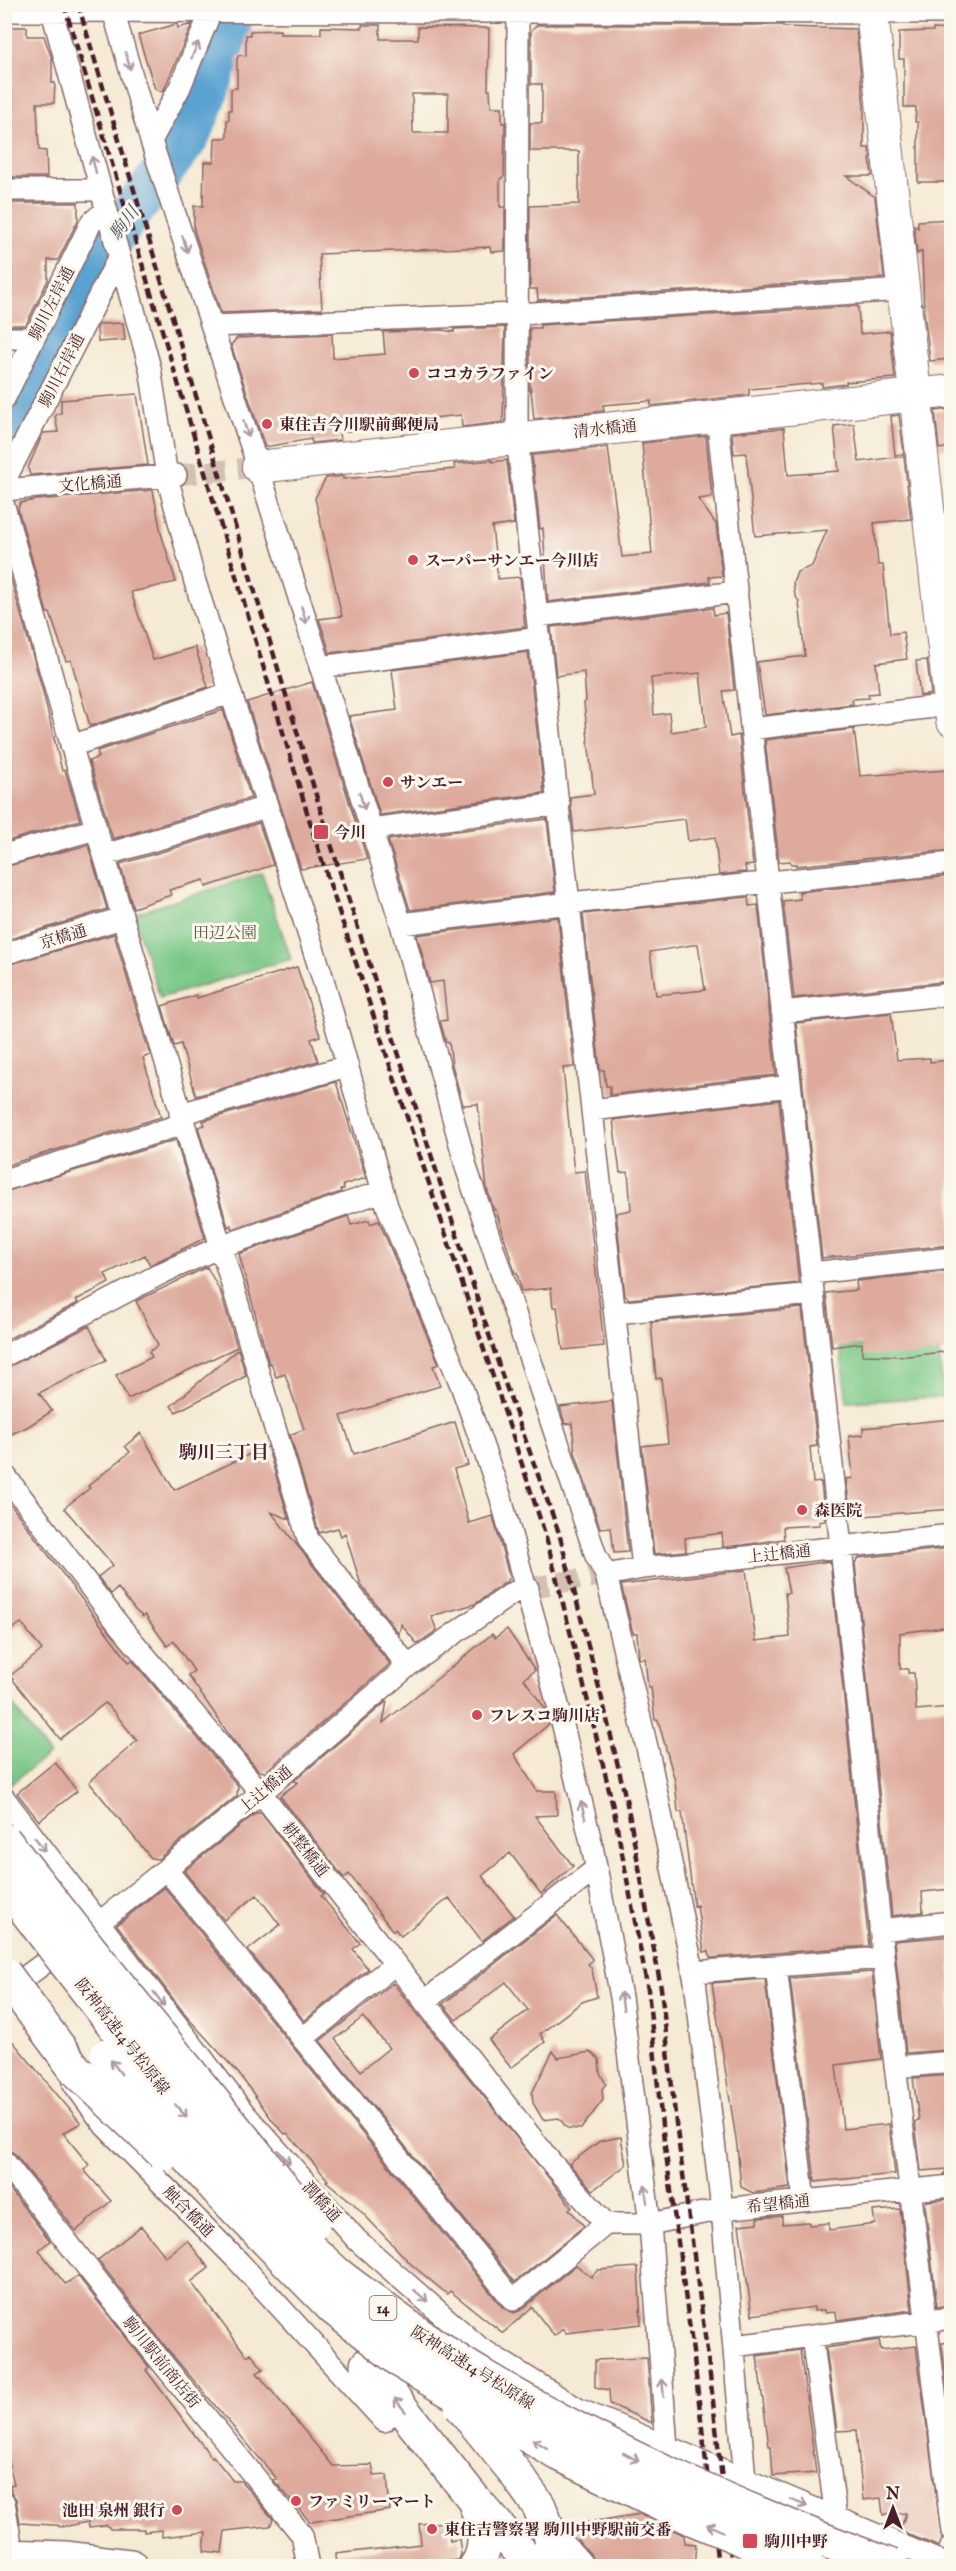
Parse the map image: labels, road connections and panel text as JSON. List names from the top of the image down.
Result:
{
  "streets": {
    "main road": ["阪神高速14号松原線", "14"],
    "street": [
      "駒川左岸通",
      "駒川右岸通",
      "清水橋通",
      "文化橋通",
      "京橋通",
      "上辻橋通",
      "耕整橋通",
      "潤橋通",
      "希望橋通",
      "触合橋通",
      "駒川駅前商店街"
    ]
  },
  "crossings": [
    ["上辻橋通", "耕整橋通"],
    ["上辻橋通", "潤橋通"],
    ["上辻橋通", "触合橋通"],
    ["耕整橋通", "希望橋通"]
  ],
  "one_way": ["潤橋通"],
  "districts": ["駒川三丁目"],
  "water": ["駒川"],
  "parks": ["田辺公園"],
  "places": {
    "other": [
      "ココカラファイン",
      "東住吉今川駅前郵便局",
      "スーパーサンエー今川店",
      "サンエー",
      "森医院",
      "フレスコ駒川店",
      "ファミリーマート",
      "池田 泉州 銀行",
      "東住吉警察署 駒川中野駅前交番"
    ],
    "transit": ["今川", "駒川中野"]
  },
  "north": "top"
}
